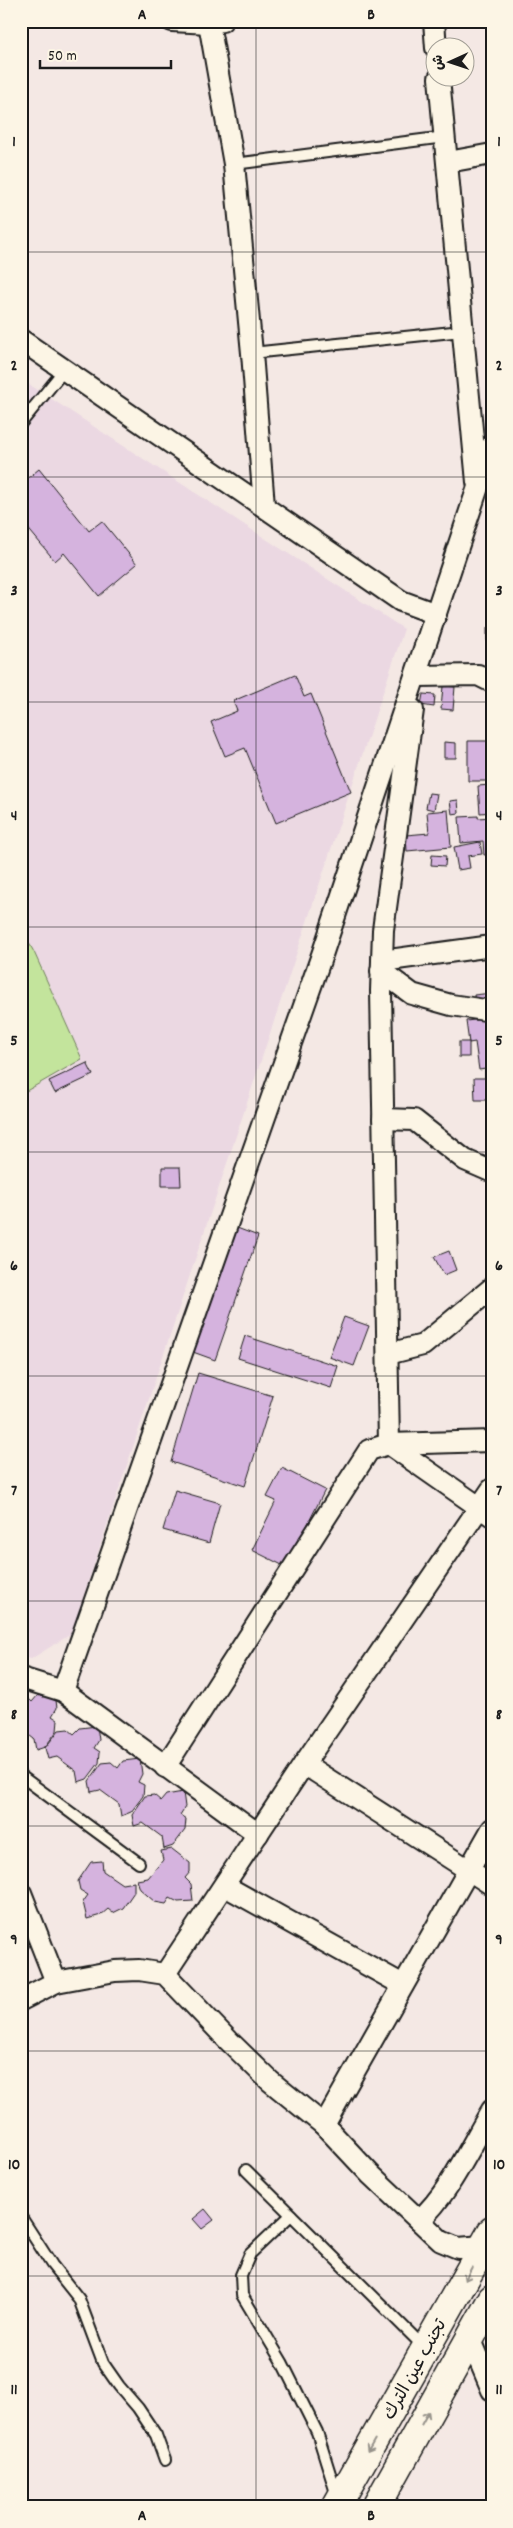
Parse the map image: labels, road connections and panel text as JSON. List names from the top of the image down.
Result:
{
  "streets": {
    "highway": ["تجنب عين الترك"]
  },
  "scale_bar": "50 m",
  "north": "left",
  "grid": {
    "columns": ["A", "B"],
    "rows": [
      "1",
      "2",
      "3",
      "4",
      "5",
      "6",
      "7",
      "8",
      "9",
      "10",
      "11"
    ]
  }
}
